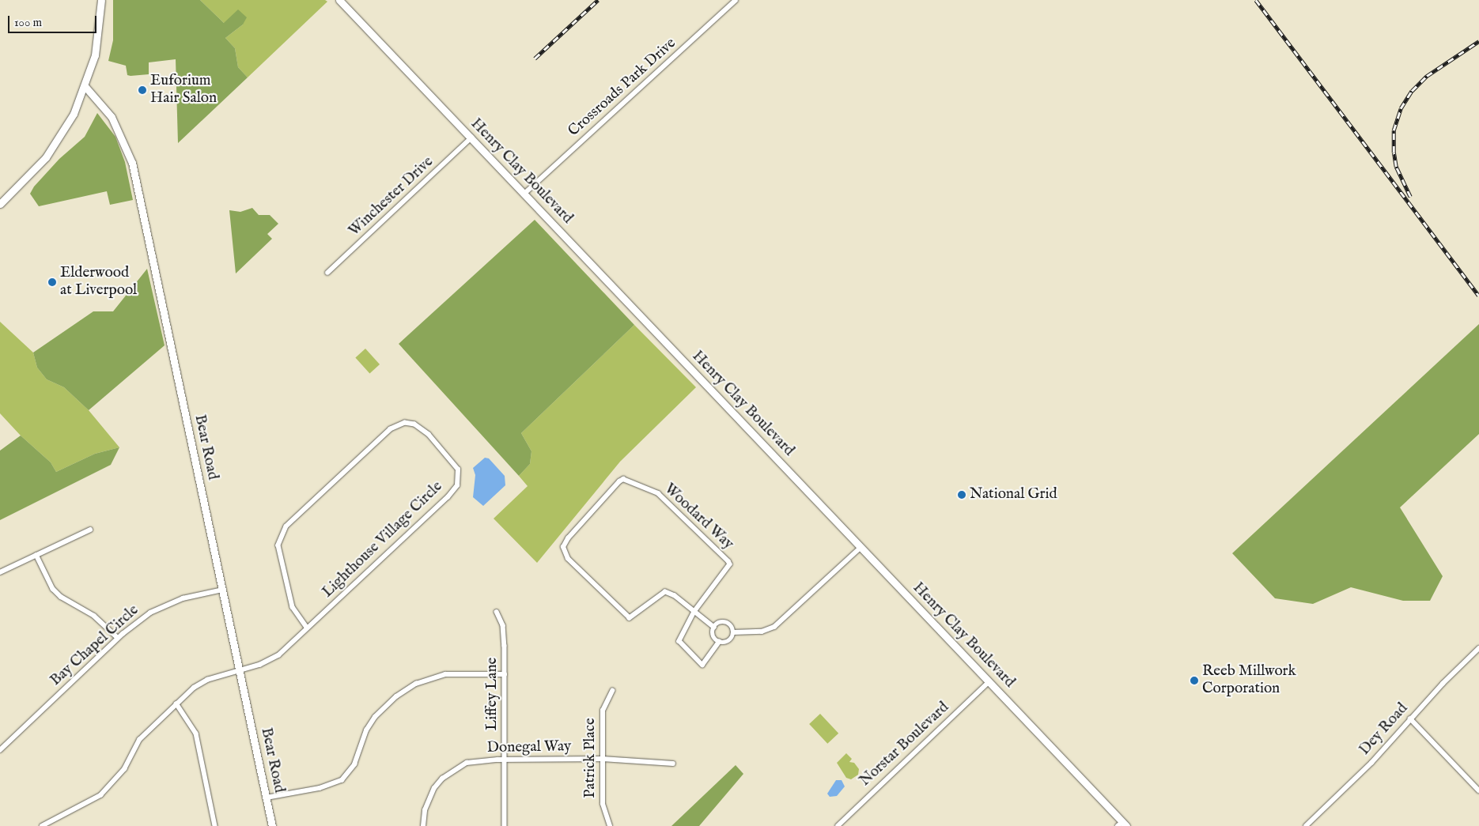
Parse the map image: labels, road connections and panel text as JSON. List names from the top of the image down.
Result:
{
  "streets": {
    "main road": ["Henry Clay Boulevard", "Bear Road"],
    "street": [
      "Crossroads Park Drive",
      "Winchester Drive",
      "Woodard Way",
      "Lighthouse Village Circle",
      "Bay Chapel Circle",
      "Liffey Lane",
      "Dey Road",
      "Norstar Boulevard",
      "Donegal Way",
      "Patrick Place"
    ]
  },
  "crossings": [
    ["Crossroads Park Drive", "Henry Clay Boulevard"],
    ["Henry Clay Boulevard", "Winchester Drive"],
    ["Henry Clay Boulevard", "Norstar Boulevard"],
    ["Bear Road", "Lighthouse Village Circle"],
    ["Bear Road", "Bay Chapel Circle"],
    ["Liffey Lane", "Donegal Way"],
    ["Donegal Way", "Patrick Place"]
  ],
  "places": [
    "Euforium Hair Salon",
    "Elderwood at Liverpool",
    "National Grid",
    "Reeb Millwork Corporation"
  ],
  "scale_bar": "100 m"
}
